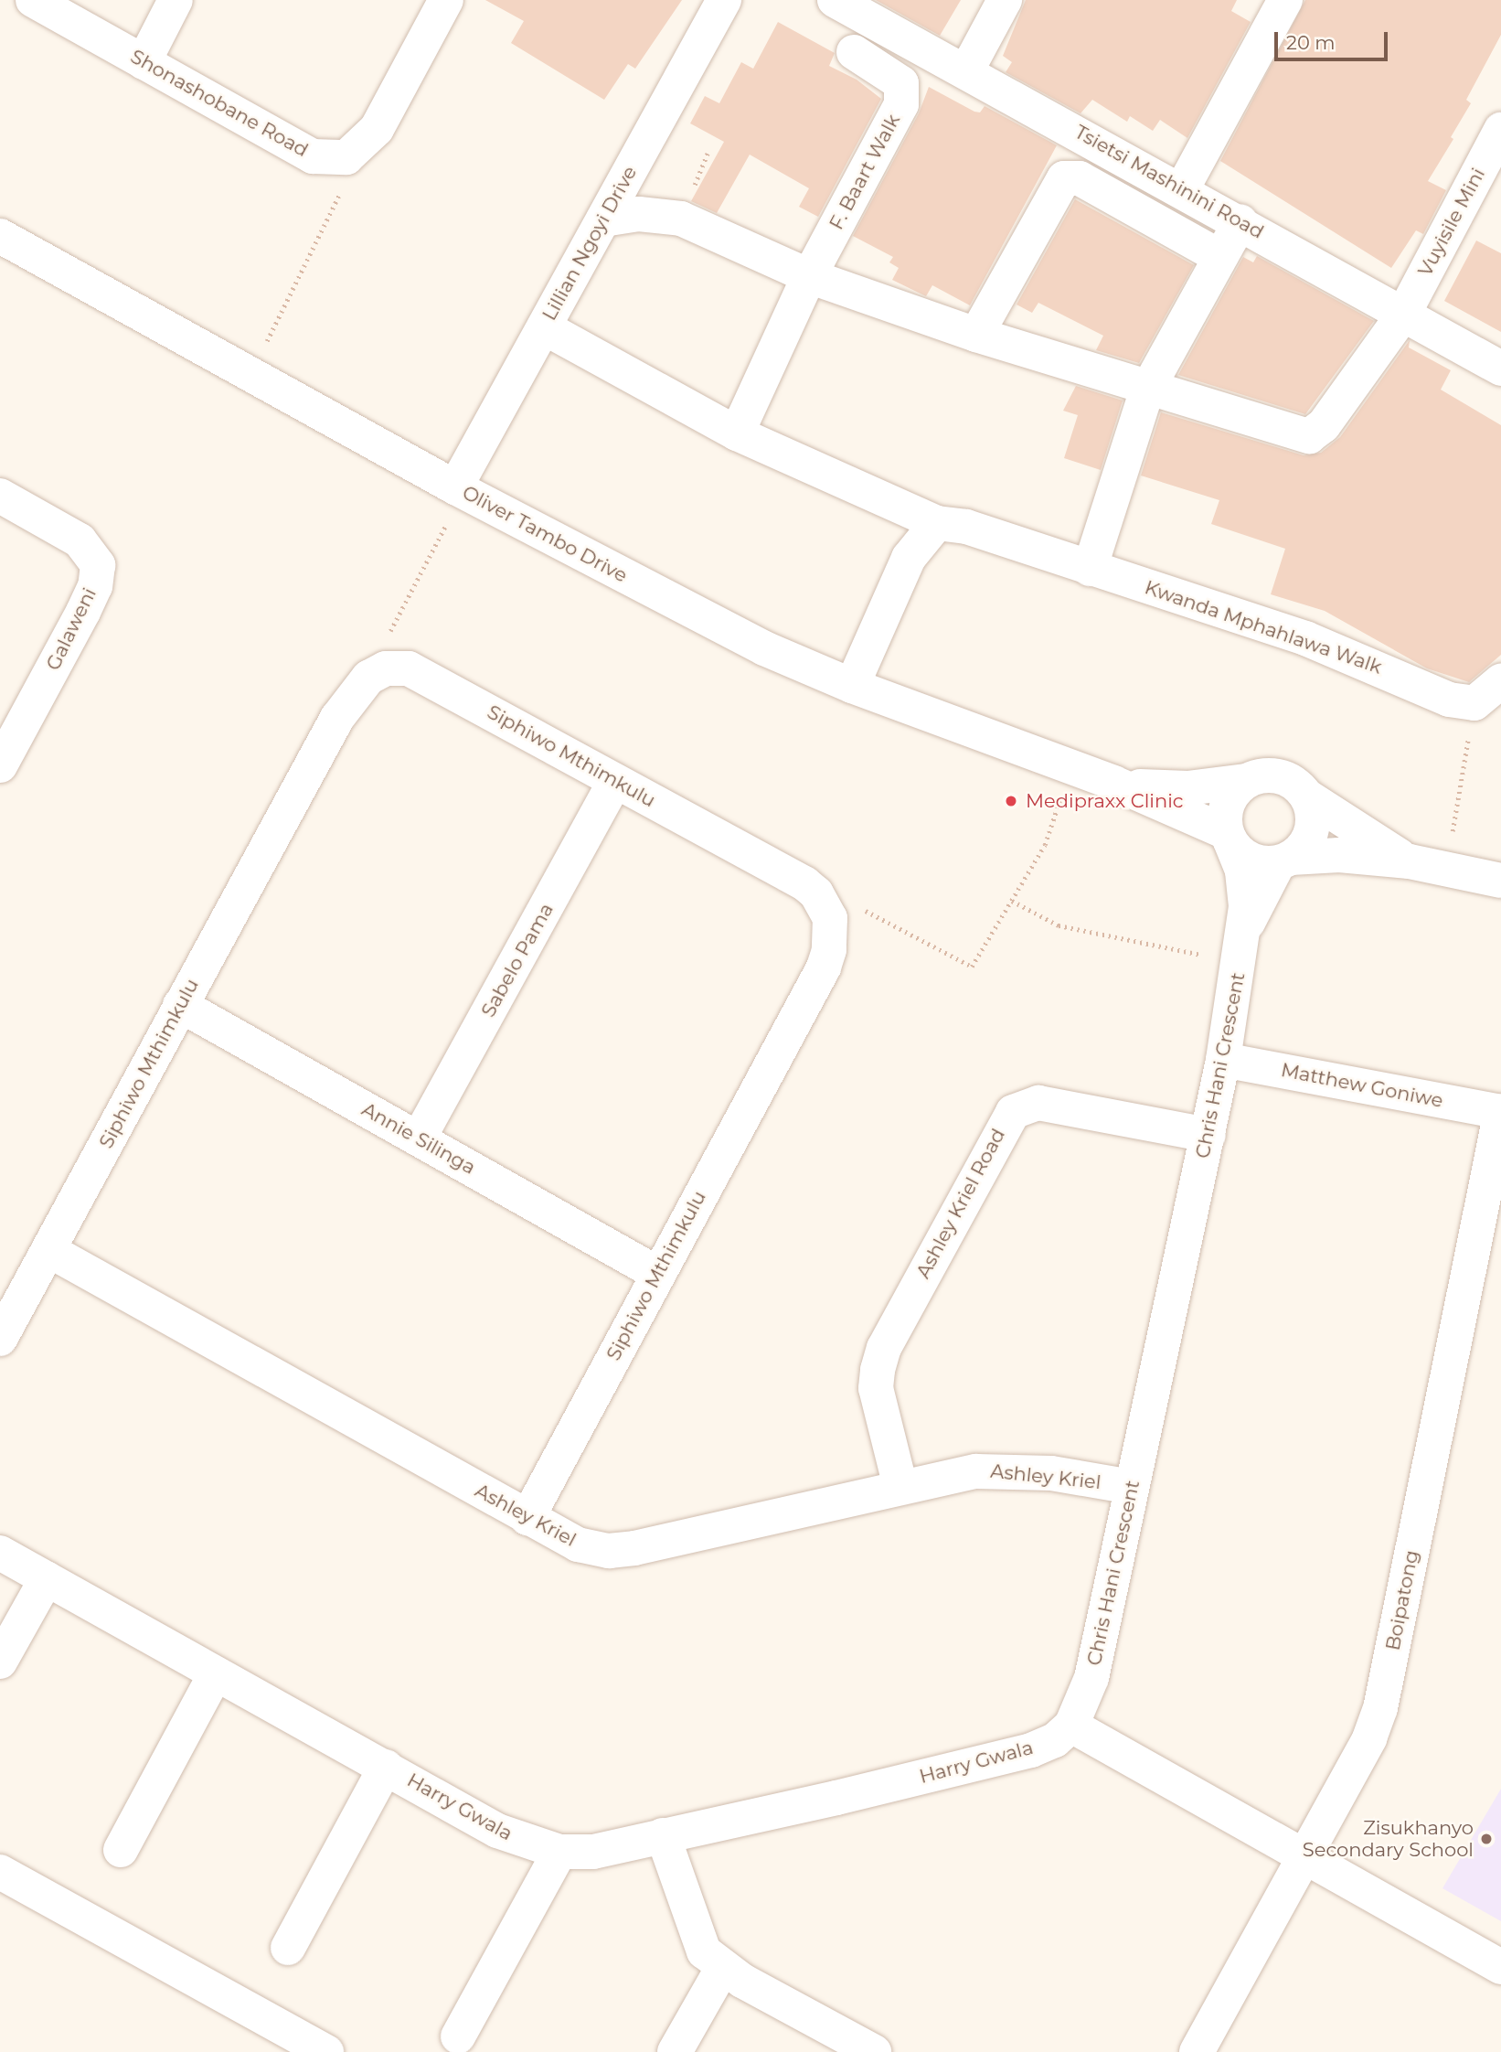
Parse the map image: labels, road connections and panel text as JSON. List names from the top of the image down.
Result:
{
  "streets": {
    "street": [
      "Shonashobane Road",
      "F. Baart Walk",
      "Tsietsi Mashinini Road",
      "Vuyisile Mini",
      "Lillian Ngoyi Drive",
      "Oliver Tambo Drive",
      "Kwanda Mphahlawa Walk",
      "Galaweni",
      "Siphiwo Mthimkulu",
      "Sabelo Pama",
      "Chris Hani Crescent",
      "Matthew Goniwe",
      "Annie Silinga",
      "Ashley Kriel Road",
      "Ashley Kriel",
      "Boipatong",
      "Harry Gwala"
    ]
  },
  "crossings": [
    ["Tsietsi Mashinini Road", "Vuyisile Mini"],
    ["Lillian Ngoyi Drive", "Oliver Tambo Drive"],
    ["Lillian Ngoyi Drive", "Kwanda Mphahlawa Walk"],
    ["Oliver Tambo Drive", "Chris Hani Crescent"],
    ["Siphiwo Mthimkulu", "Sabelo Pama"],
    ["Siphiwo Mthimkulu", "Annie Silinga"],
    ["Siphiwo Mthimkulu", "Ashley Kriel"],
    ["Sabelo Pama", "Annie Silinga"],
    ["Chris Hani Crescent", "Matthew Goniwe"],
    ["Chris Hani Crescent", "Ashley Kriel Road"],
    ["Chris Hani Crescent", "Ashley Kriel"],
    ["Chris Hani Crescent", "Harry Gwala"],
    ["Matthew Goniwe", "Boipatong"],
    ["Ashley Kriel Road", "Ashley Kriel"]
  ],
  "places": ["Medipraxx Clinic", "Zisukhanyo Secondary School"],
  "scale_bar": "20 m"
}
